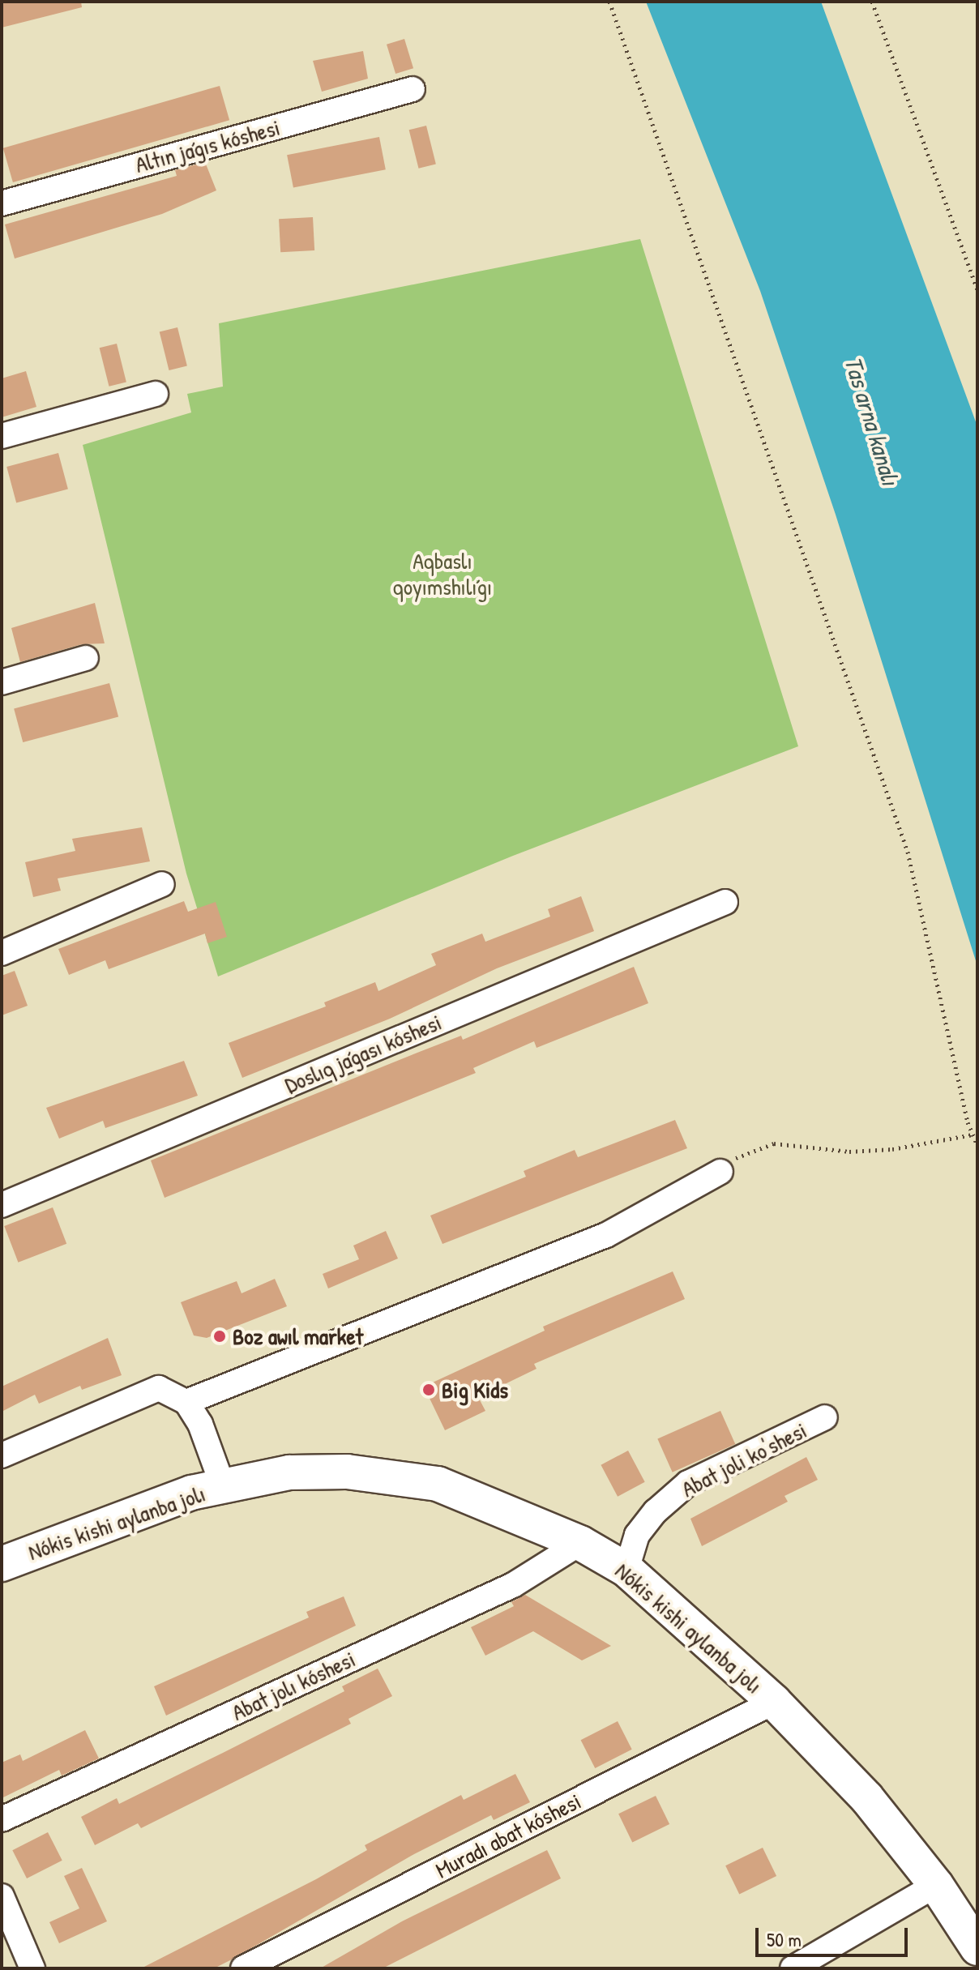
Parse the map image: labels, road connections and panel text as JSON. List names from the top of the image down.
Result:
{
  "streets": {
    "main road": ["Nókis kishi aylanba jolı"],
    "street": [
      "Altın jaǵıs kóshesi",
      "Doslıq jaǵası kóshesi",
      "Abat joli ko'shesi",
      "Abat jolı kóshesi",
      "Muradı abat kóshesi"
    ]
  },
  "crossings": [
    ["Abat joli ko'shesi", "Nókis kishi aylanba jolı"],
    ["Nókis kishi aylanba jolı", "Abat jolı kóshesi"],
    ["Nókis kishi aylanba jolı", "Muradı abat kóshesi"]
  ],
  "water": ["Tas arna kanalı"],
  "parks": ["Aqbaslı qoyımshılıǵı"],
  "places": ["Boz awıl market", "Big Kids"],
  "scale_bar": "50 m"
}
